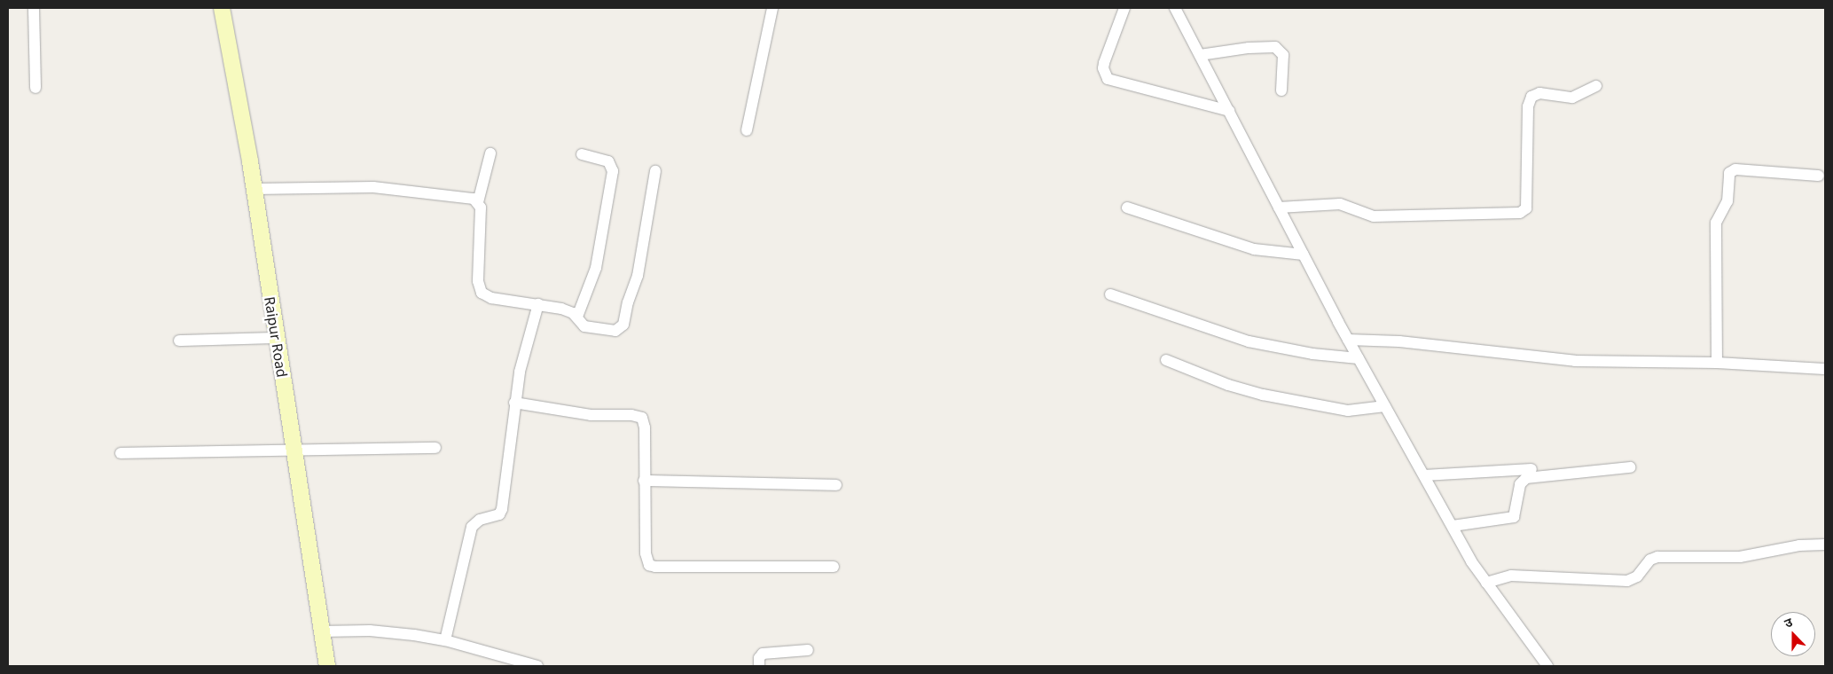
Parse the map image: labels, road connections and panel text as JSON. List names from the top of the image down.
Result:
{
  "streets": {
    "main road": ["Raipur Road"]
  },
  "north": "top"
}
